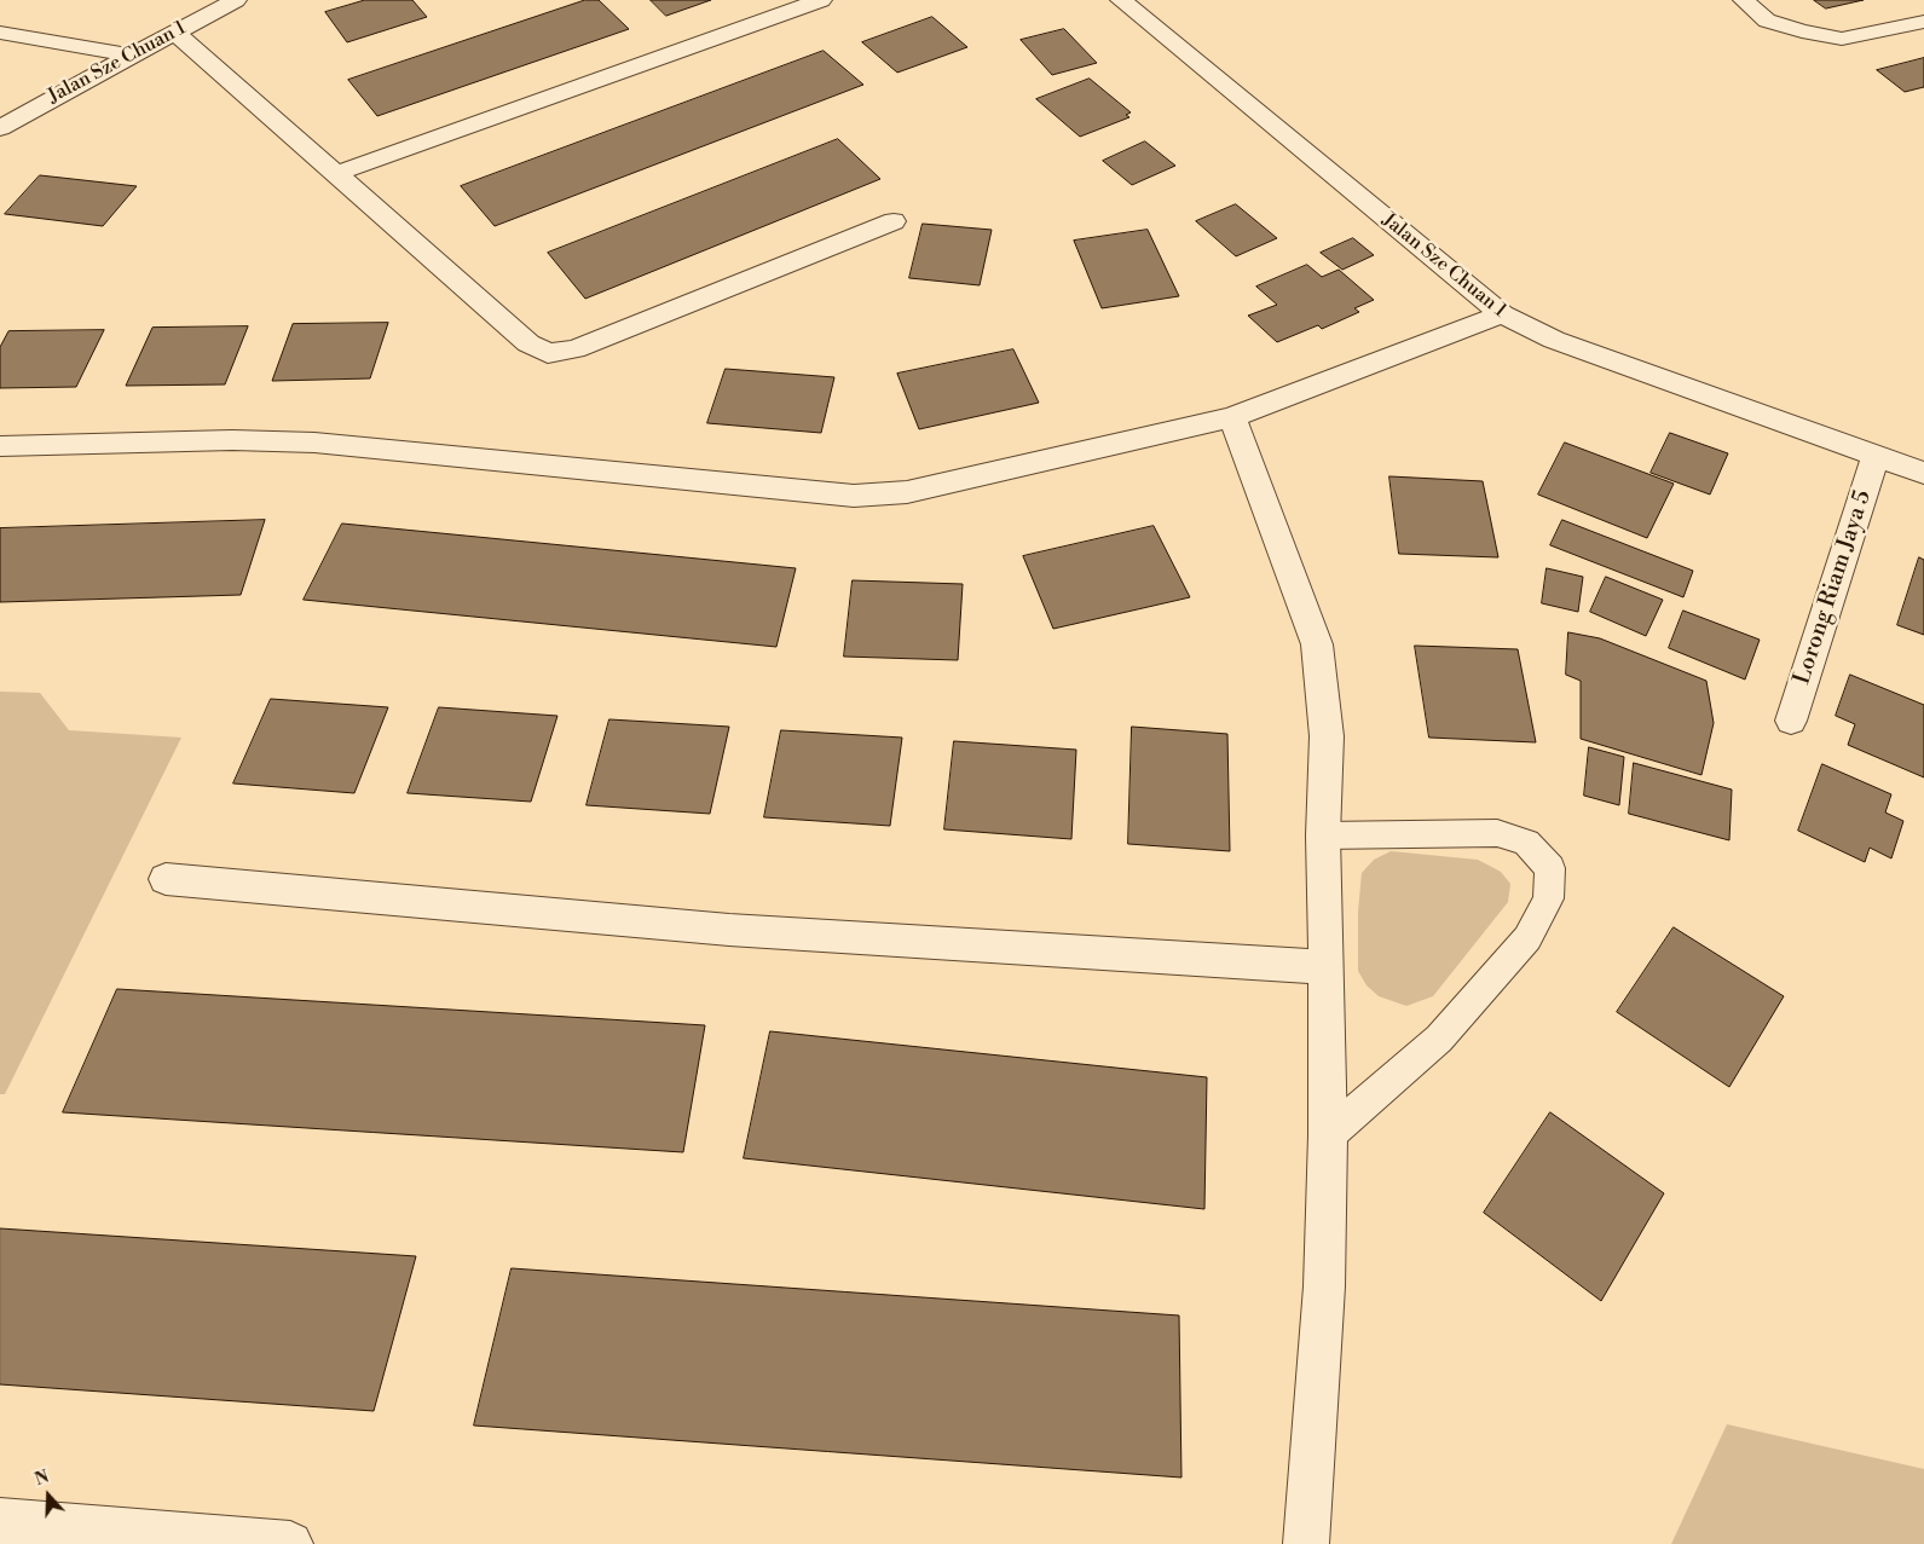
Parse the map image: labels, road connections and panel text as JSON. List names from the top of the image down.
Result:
{
  "streets": {
    "street": ["Jalan Sze Chuan 1", "Lorong Riam Jaya 5"]
  },
  "crossings": [
    ["Jalan Sze Chuan 1", "Lorong Riam Jaya 5"]
  ],
  "north": "top"
}
